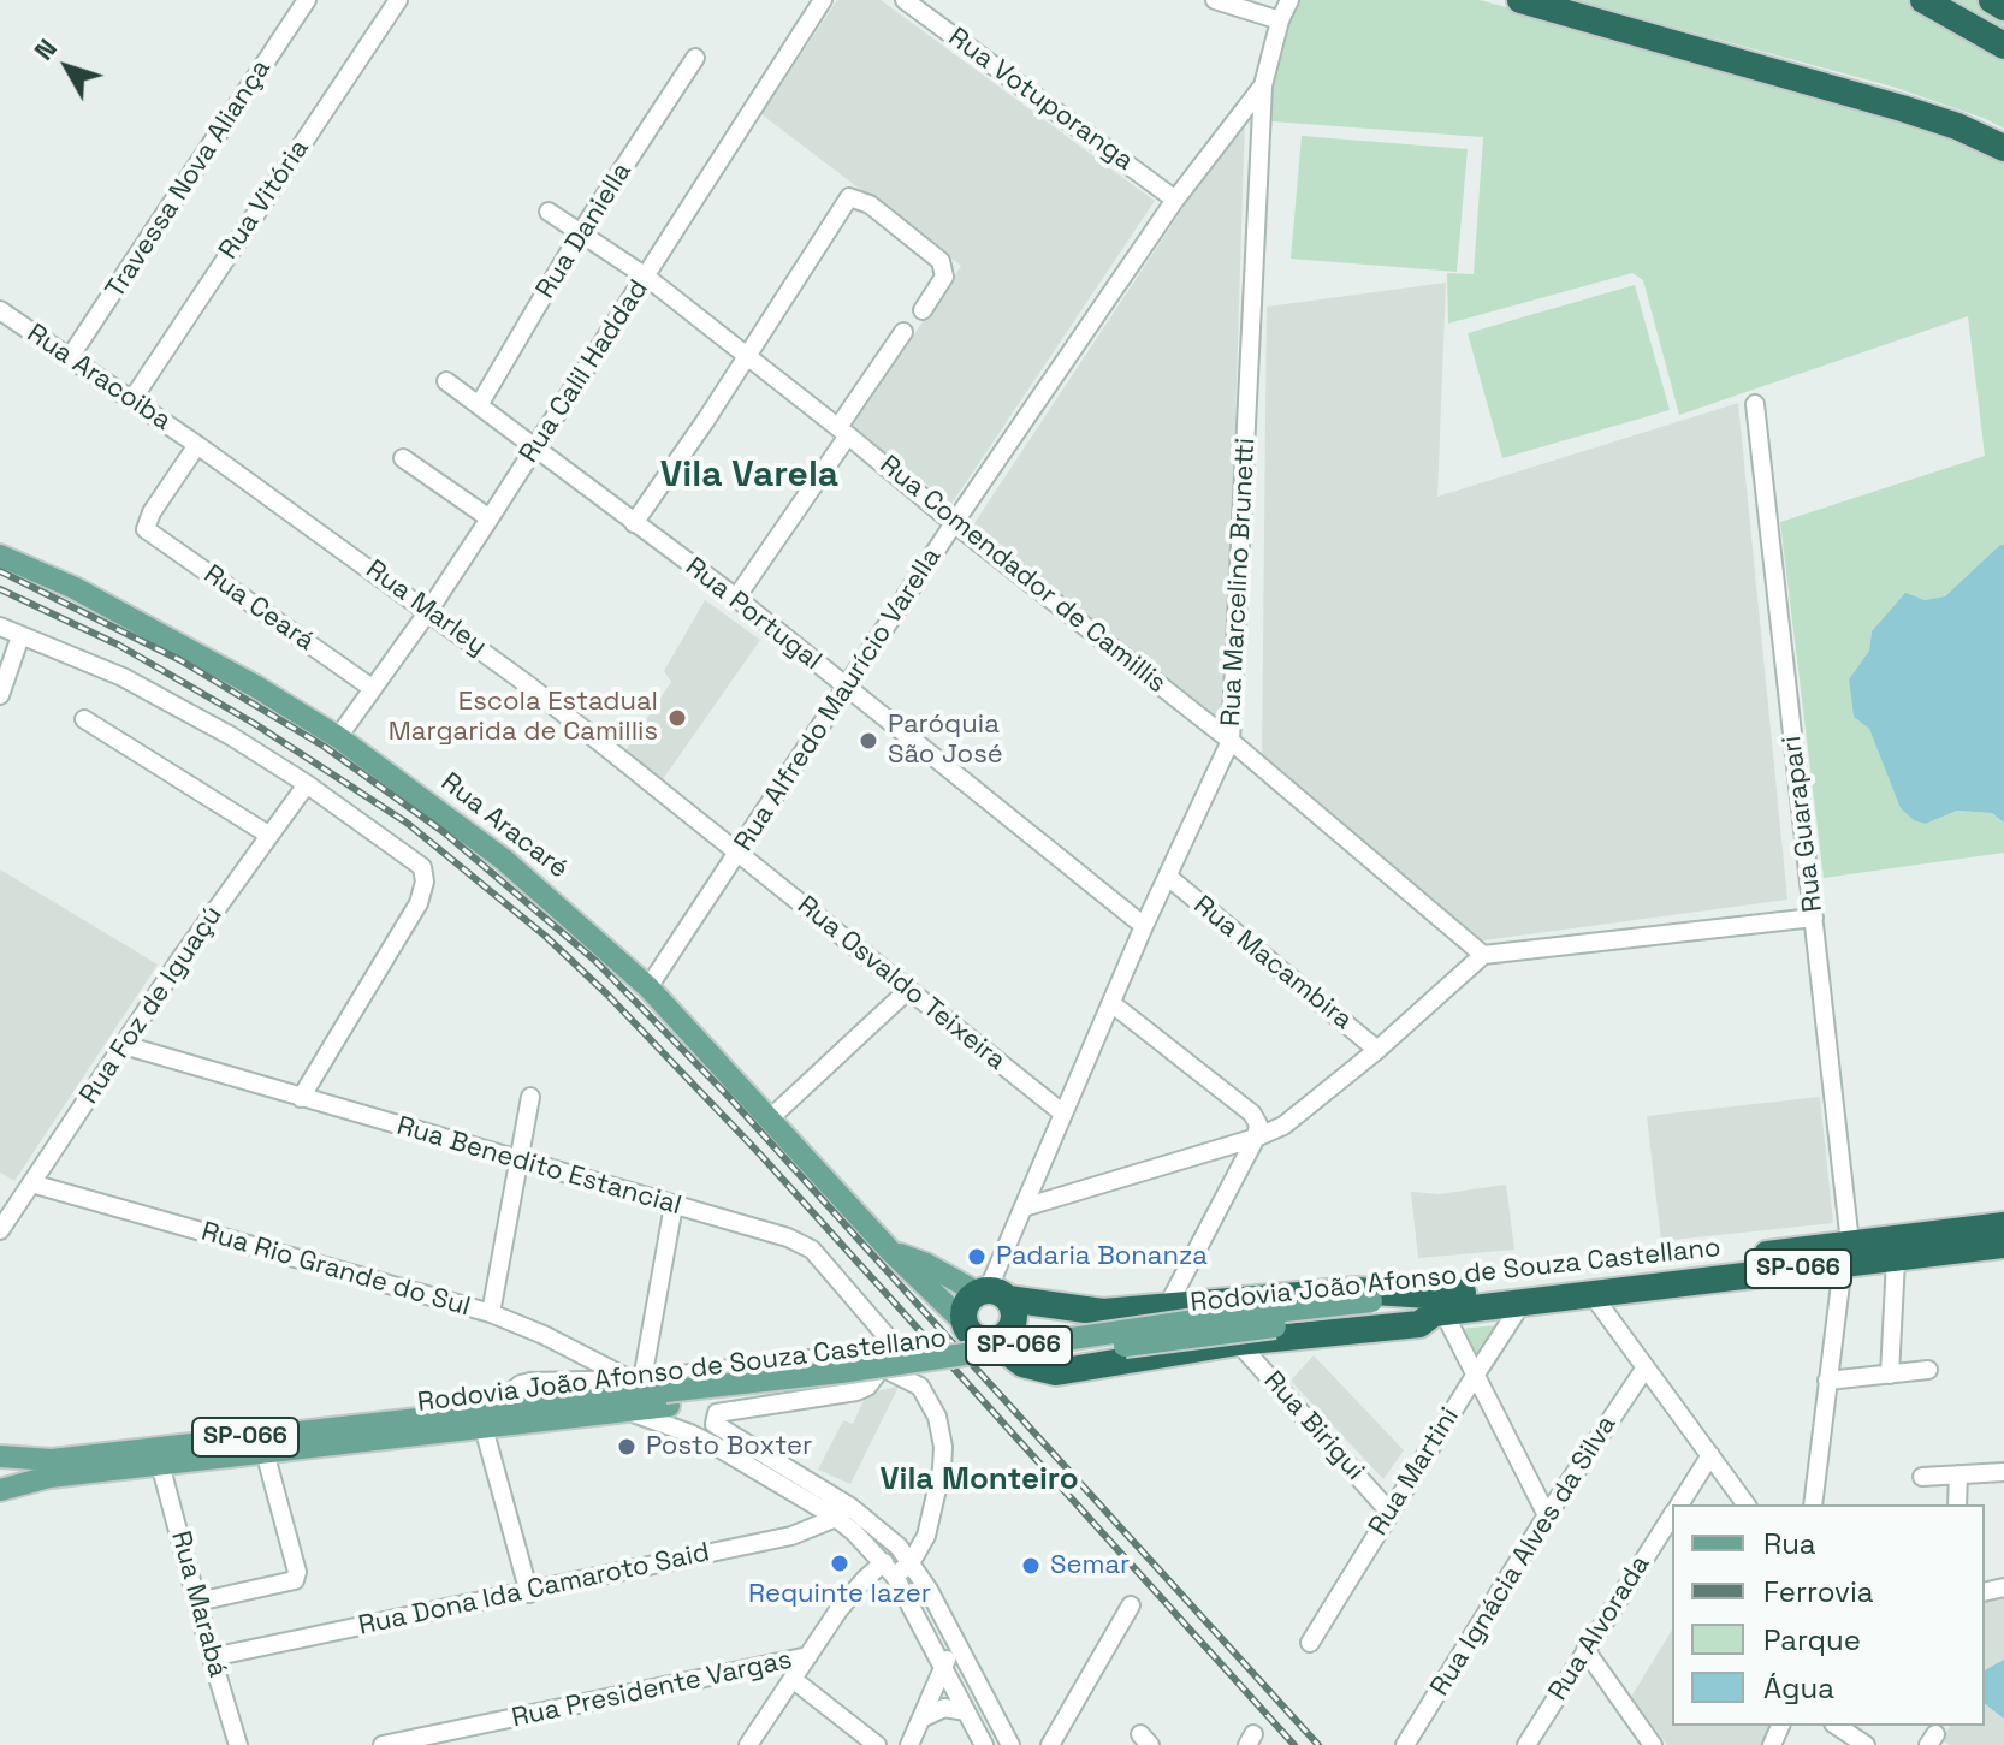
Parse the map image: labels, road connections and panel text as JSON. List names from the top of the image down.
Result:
{
  "streets": {
    "highway": ["SP-066", "Rodovia João Afonso de Souza Castellano"],
    "main road": ["Rua Aracaré"],
    "street": [
      "Rua Votuporanga",
      "Travessa Nova Aliança",
      "Rua Vitória",
      "Rua Daniella",
      "Rua Calil Haddad",
      "Rua Aracoiba",
      "Rua Comendador de Camillis",
      "Rua Marcelino Brunetti",
      "Rua Ceará",
      "Rua Marley",
      "Rua Portugal",
      "Rua Alfredo Maurício Varella",
      "Rua Guarapari",
      "Rua Macambira",
      "Rua Osvaldo Teixeira",
      "Rua Foz de Iguaçú",
      "Rua Benedito Estancial",
      "Rua Rio Grande do Sul",
      "Rua Birigui",
      "Rua Martini",
      "Rua Ignácia Alves da Silva",
      "Rua Dona Ida Camaroto Said",
      "Rua Marabá",
      "Rua Alvorada",
      "Rua Presidente Vargas"
    ]
  },
  "crossings": [
    ["Rua Votuporanga", "Rua Alfredo Maurício Varella"],
    ["Travessa Nova Aliança", "Rua Aracoiba"],
    ["Rua Vitória", "Rua Aracoiba"],
    ["Rua Daniella", "Rua Comendador de Camillis"],
    ["Rua Daniella", "Rua Portugal"],
    ["Rua Calil Haddad", "Rua Comendador de Camillis"],
    ["Rua Calil Haddad", "Rua Ceará"],
    ["Rua Calil Haddad", "Rua Marley"],
    ["Rua Calil Haddad", "Rua Portugal"],
    ["Rua Calil Haddad", "Rua Aracaré"],
    ["Rua Aracoiba", "Rua Ceará"],
    ["Rua Aracoiba", "Rua Marley"],
    ["Rua Comendador de Camillis", "Rua Marcelino Brunetti"],
    ["Rua Comendador de Camillis", "Rua Alfredo Maurício Varella"],
    ["Rua Marcelino Brunetti", "Rua Portugal"],
    ["Rua Marcelino Brunetti", "Rua Alfredo Maurício Varella"],
    ["Rua Marcelino Brunetti", "Rua Aracaré"],
    ["Rua Marcelino Brunetti", "Rua Macambira"],
    ["Rua Marcelino Brunetti", "Rua Osvaldo Teixeira"],
    ["Rua Ceará", "Rua Marley"],
    ["Rua Marley", "Rua Alfredo Maurício Varella"],
    ["Rua Marley", "Rua Osvaldo Teixeira"],
    ["Rua Portugal", "Rua Alfredo Maurício Varella"],
    ["Rua Alfredo Maurício Varella", "Rua Aracaré"],
    ["Rua Alfredo Maurício Varella", "Rua Osvaldo Teixeira"],
    ["Rua Guarapari", "Rodovia João Afonso de Souza Castellano"],
    ["Rua Foz de Iguaçú", "Rua Benedito Estancial"],
    ["Rua Foz de Iguaçú", "Rua Rio Grande do Sul"],
    ["Rodovia João Afonso de Souza Castellano", "Rua Martini"],
    ["Rodovia João Afonso de Souza Castellano", "Rua Marabá"],
    ["Rua Birigui", "Rua Martini"],
    ["Rua Dona Ida Camaroto Said", "Rua Marabá"]
  ],
  "districts": ["Vila Varela", "Vila Monteiro"],
  "places": [
    "Escola Estadual Margarida de Camillis",
    "Paróquia São José",
    "Padaria Bonanza",
    "Posto Boxter",
    "Requinte lazer",
    "Semar"
  ],
  "legend": [
    "Rua",
    "Ferrovia",
    "Parque",
    "Água"
  ],
  "north": "top left"
}
